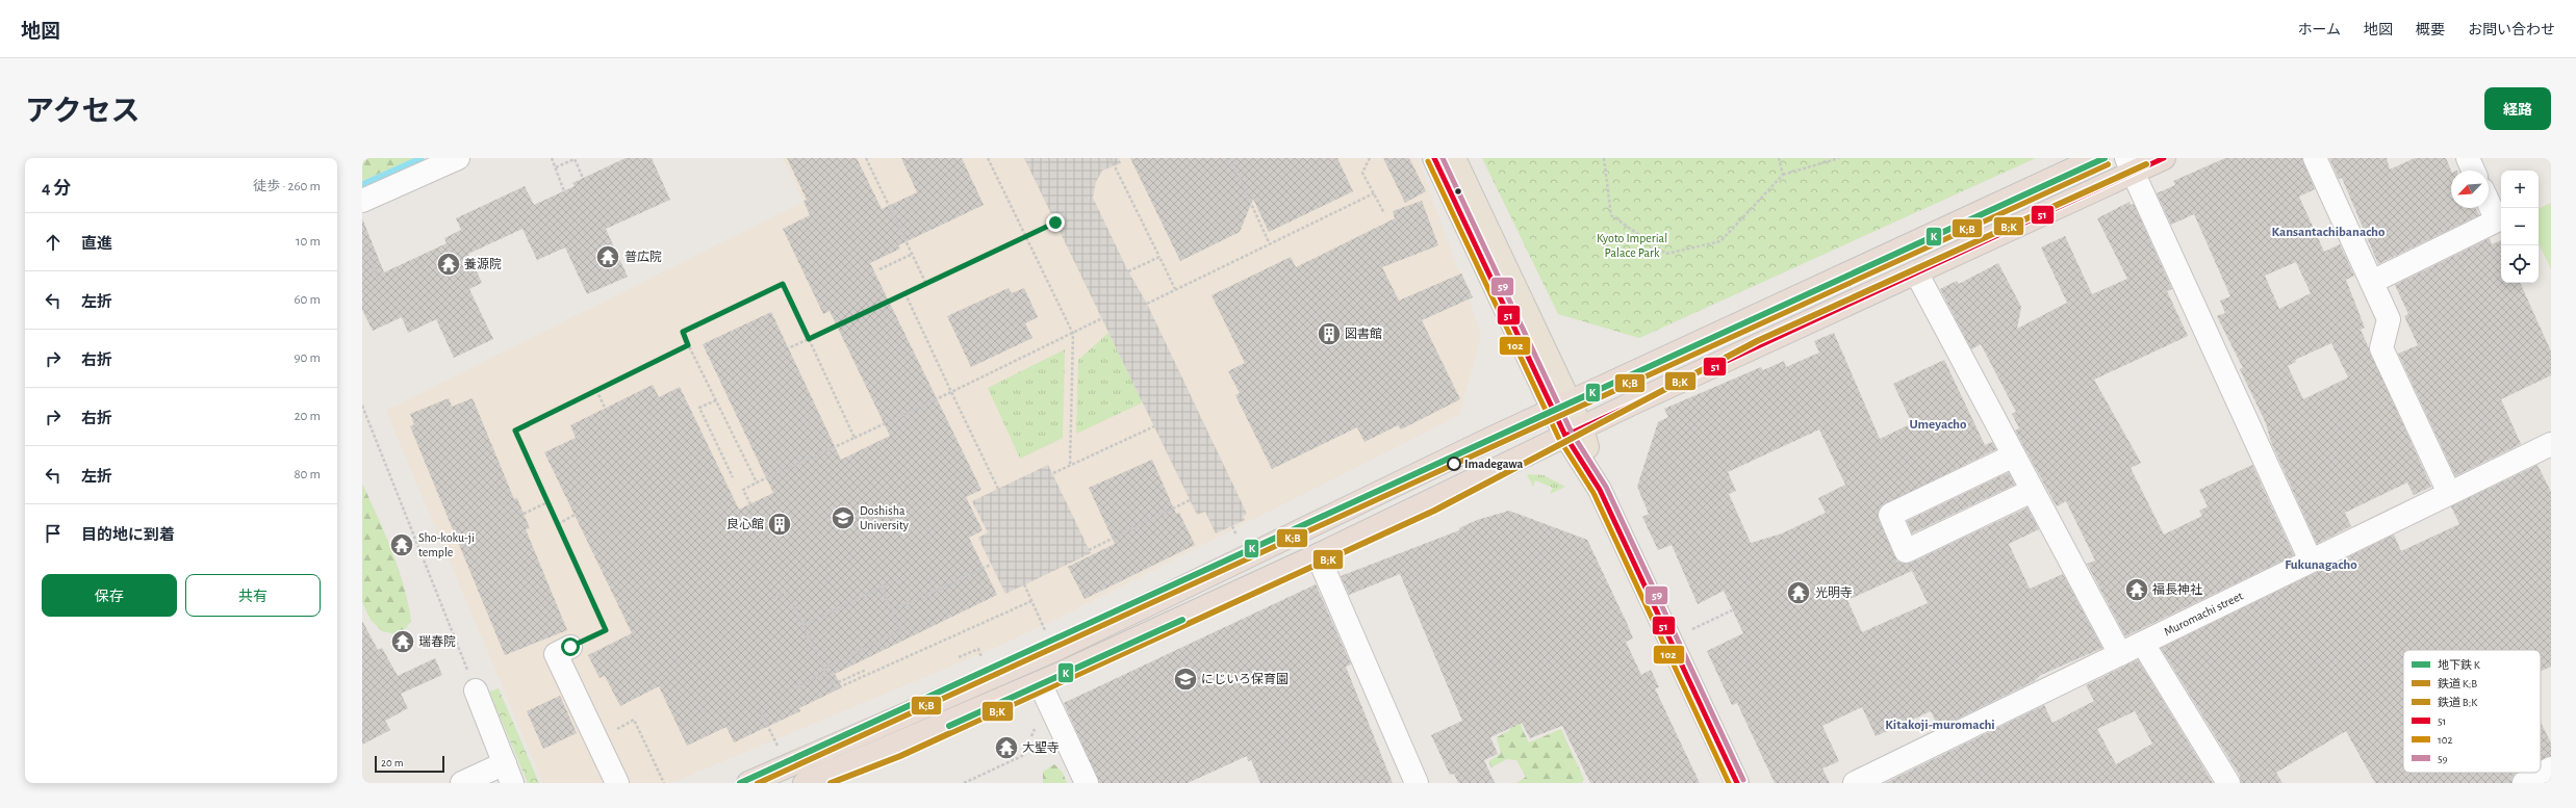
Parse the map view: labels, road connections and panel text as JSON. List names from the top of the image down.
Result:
{
  "streets": {
    "street": ["Muromachi street"]
  },
  "districts": [
    "Kansantachibanacho",
    "Umeyacho",
    "Fukunagacho",
    "Kitakoji-muromachi"
  ],
  "parks": ["Kyoto Imperial Palace Park"],
  "places": {
    "temple": [
      "普広院",
      "養源院",
      "Sho-koku-ji temple",
      "福長神社",
      "光明寺",
      "瑞春院",
      "大聖寺"
    ],
    "building": ["図書館", "良心館"],
    "other": ["Imadegawa"],
    "school or university": ["Doshisha University", "にじいろ保育園"]
  },
  "lines": [
    "metro line K",
    "transit line 51",
    "transit line 59",
    "transit line 102",
    "rail line K;B",
    "rail line B;K"
  ],
  "legend": [
    "地下鉄 K",
    "鉄道 K;B",
    "鉄道 B;K",
    "51",
    "102",
    "59"
  ],
  "scale_bar": "20 m",
  "north": "bottom left",
  "page": {
    "header": "地図",
    "nav": [
      "ホーム",
      "地図",
      "概要",
      "お問い合わせ"
    ],
    "title": "アクセス",
    "buttons": [
      "経路",
      ["保存", "共有"]
    ],
    "heading": ["4 分", "徒歩 · 260 m"],
    "map_buttons": ["+", "−"],
    "list": [
      ["直進", "10 m"],
      ["左折", "60 m"],
      ["右折", "90 m"],
      ["右折", "20 m"],
      ["左折", "80 m"],
      "目的地に到着"
    ],
    "scale": "20 m"
  }
}
